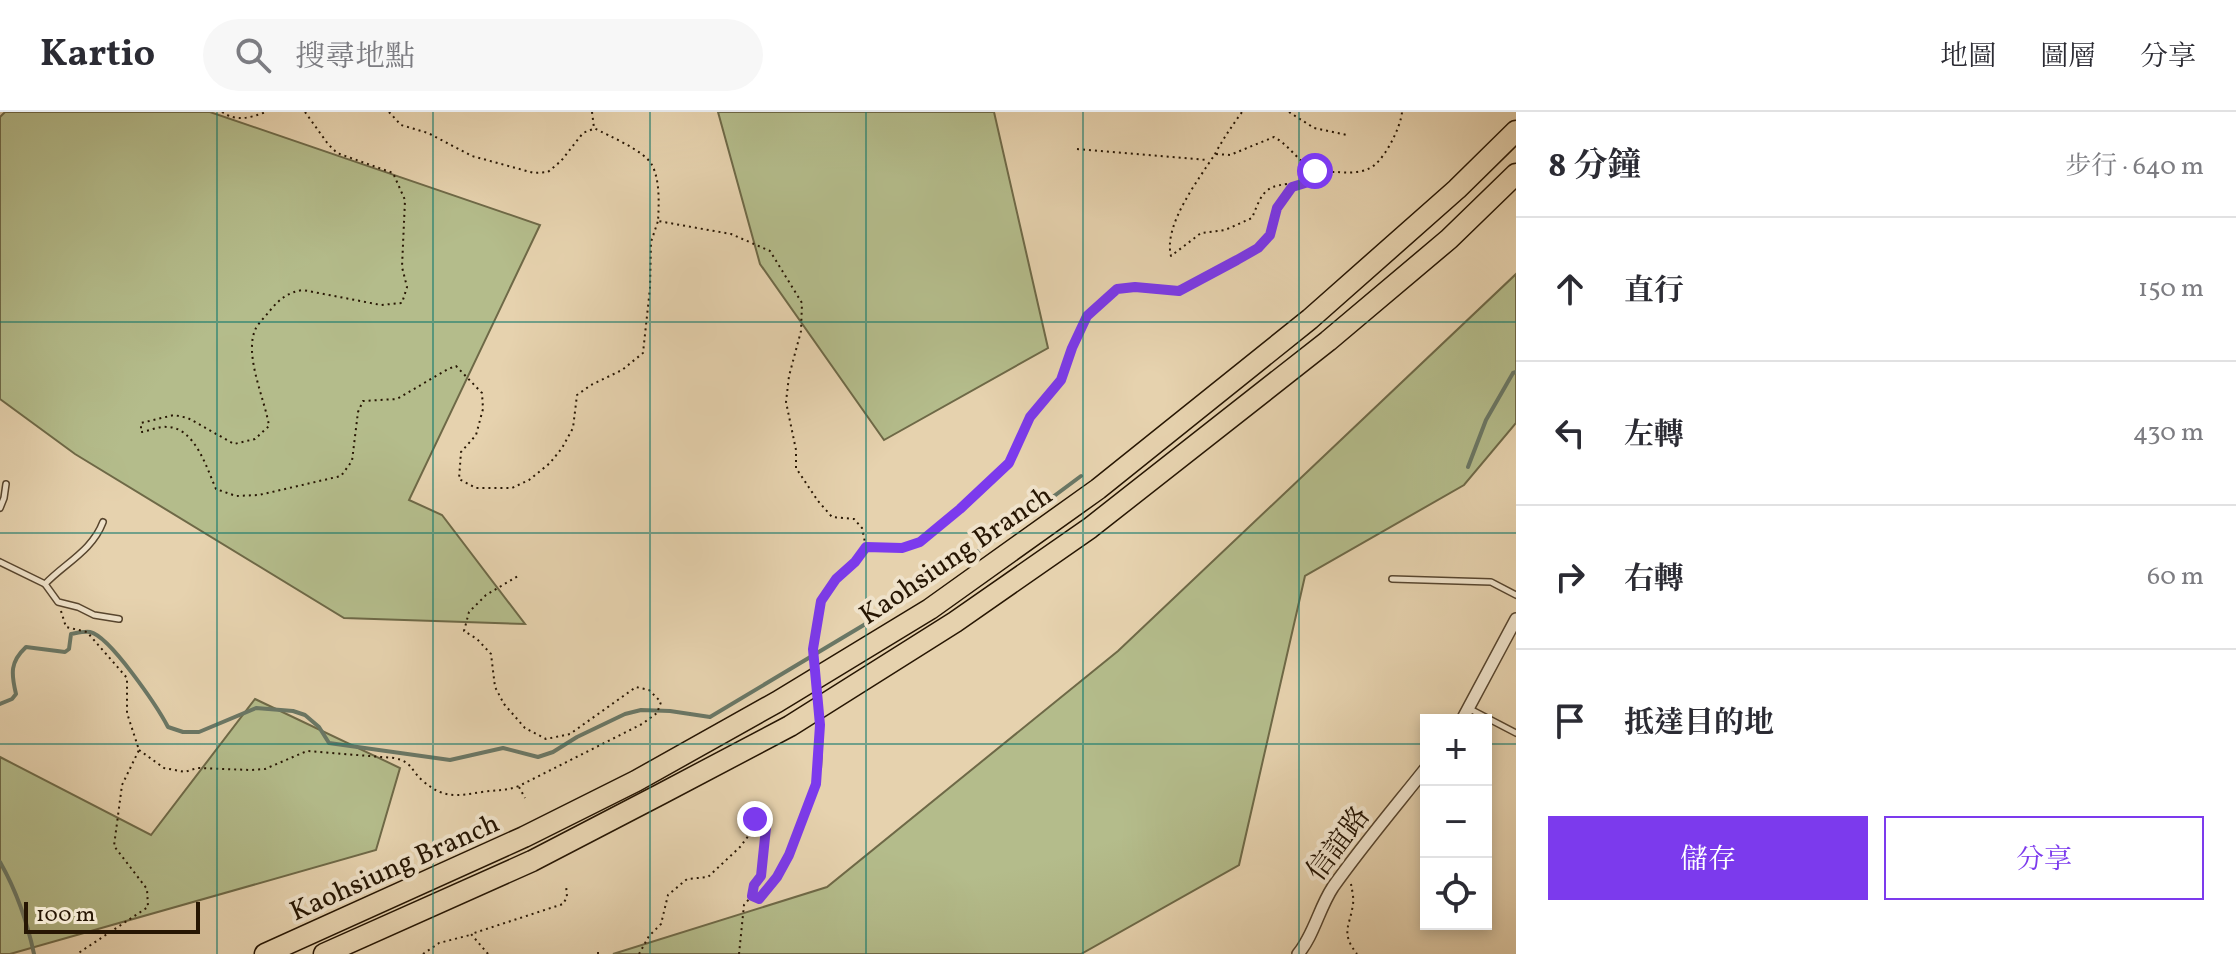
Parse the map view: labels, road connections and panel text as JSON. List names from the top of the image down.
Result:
{
  "streets": {
    "highway": ["Kaohsiung Branch"],
    "street": ["信誼路"]
  },
  "scale_bar": "100 m",
  "page": {
    "header": "Kartio",
    "search": "搜尋地點",
    "nav": ["地圖", "圖層", "分享"],
    "heading": ["8 分鐘", "步行 · 640 m"],
    "list": [
      ["直行", "150 m"],
      ["左轉", "430 m"],
      ["右轉", "60 m"],
      "抵達目的地"
    ],
    "map_buttons": ["+", "−"],
    "buttons": ["儲存", "分享"],
    "scale": "100 m"
  }
}
